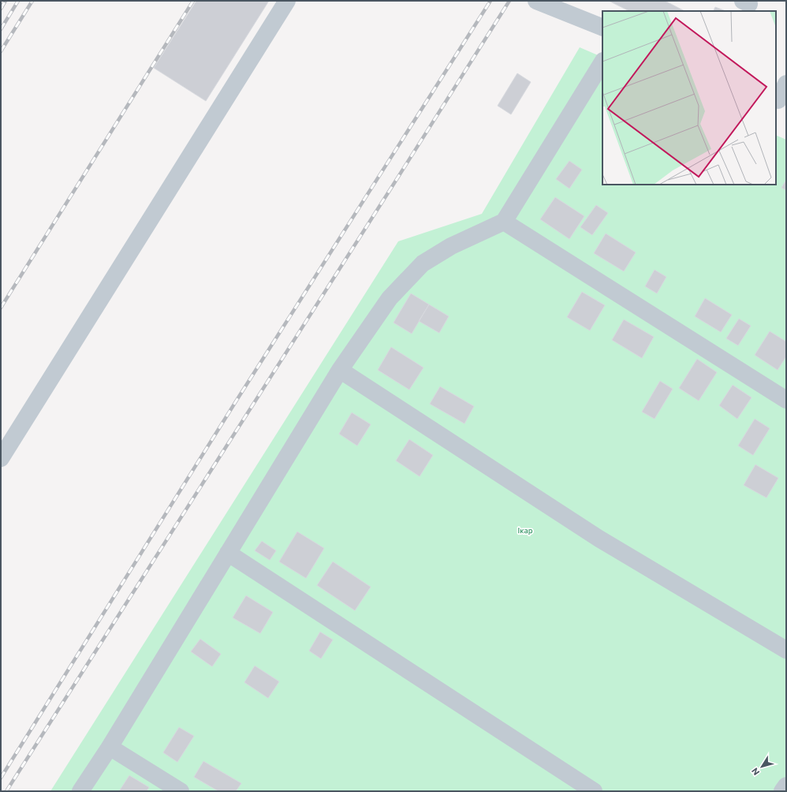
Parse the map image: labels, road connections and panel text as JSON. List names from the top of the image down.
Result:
{
  "parks": ["Ікар"],
  "north": "bottom left"
}
